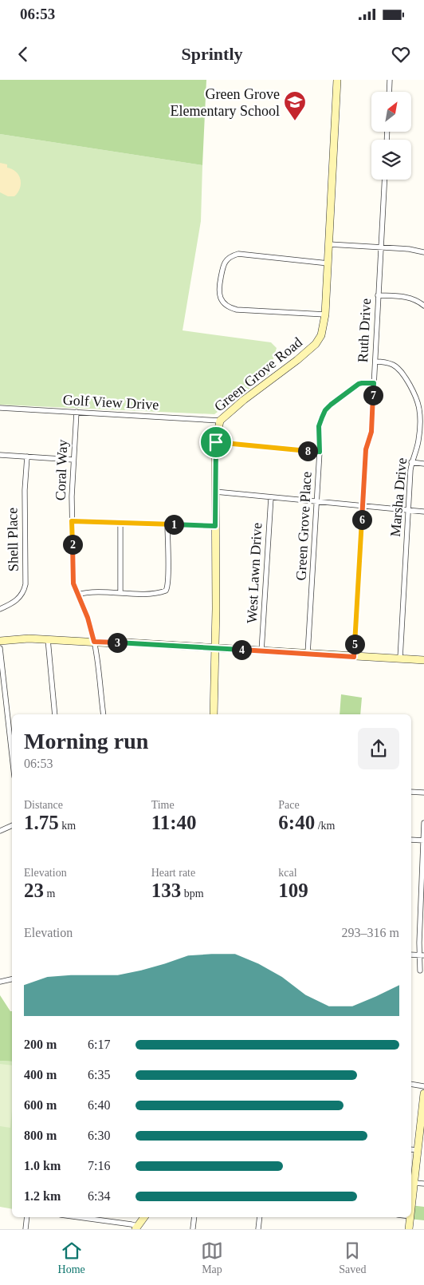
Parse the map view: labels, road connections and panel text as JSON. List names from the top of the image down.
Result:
{
  "streets": {
    "street": [
      "Ruth Drive",
      "Green Grove Road",
      "Golf View Drive",
      "Coral Way",
      "Marsha Drive",
      "Green Grove Place",
      "Shell Place",
      "West Lawn Drive"
    ]
  },
  "crossings": [
    ["Ruth Drive", "Marsha Drive"],
    ["Ruth Drive", "Green Grove Place"],
    ["Green Grove Road", "Golf View Drive"],
    ["Golf View Drive", "Coral Way"]
  ],
  "places": {
    "school or university": ["Green Grove Elementary School"]
  },
  "north": "top right",
  "page": {
    "status": "06:53",
    "header": "Sprintly",
    "pins": [
      "7",
      "8",
      "6",
      "1",
      "2",
      "3",
      "5",
      "4"
    ],
    "heading": ["Morning run", "06:53"],
    "stats": [
      ["Distance", "1.75 km"],
      ["Time", "11:40"],
      ["Pace", "6:40 /km"],
      ["Elevation", "23 m"],
      ["Heart rate", "133 bpm"],
      ["kcal", "109"]
    ],
    "chart": ["Elevation", "293–316 m"],
    "list": [
      {
        "name": "200 m",
        "note": "6:17"
      },
      {
        "name": "400 m",
        "note": "6:35"
      },
      {
        "name": "600 m",
        "note": "6:40"
      },
      {
        "name": "800 m",
        "note": "6:30"
      },
      {
        "name": "1.0 km",
        "note": "7:16"
      },
      {
        "name": "1.2 km",
        "note": "6:34"
      }
    ],
    "tabs": ["Home", "Map", "Saved"]
  }
}
